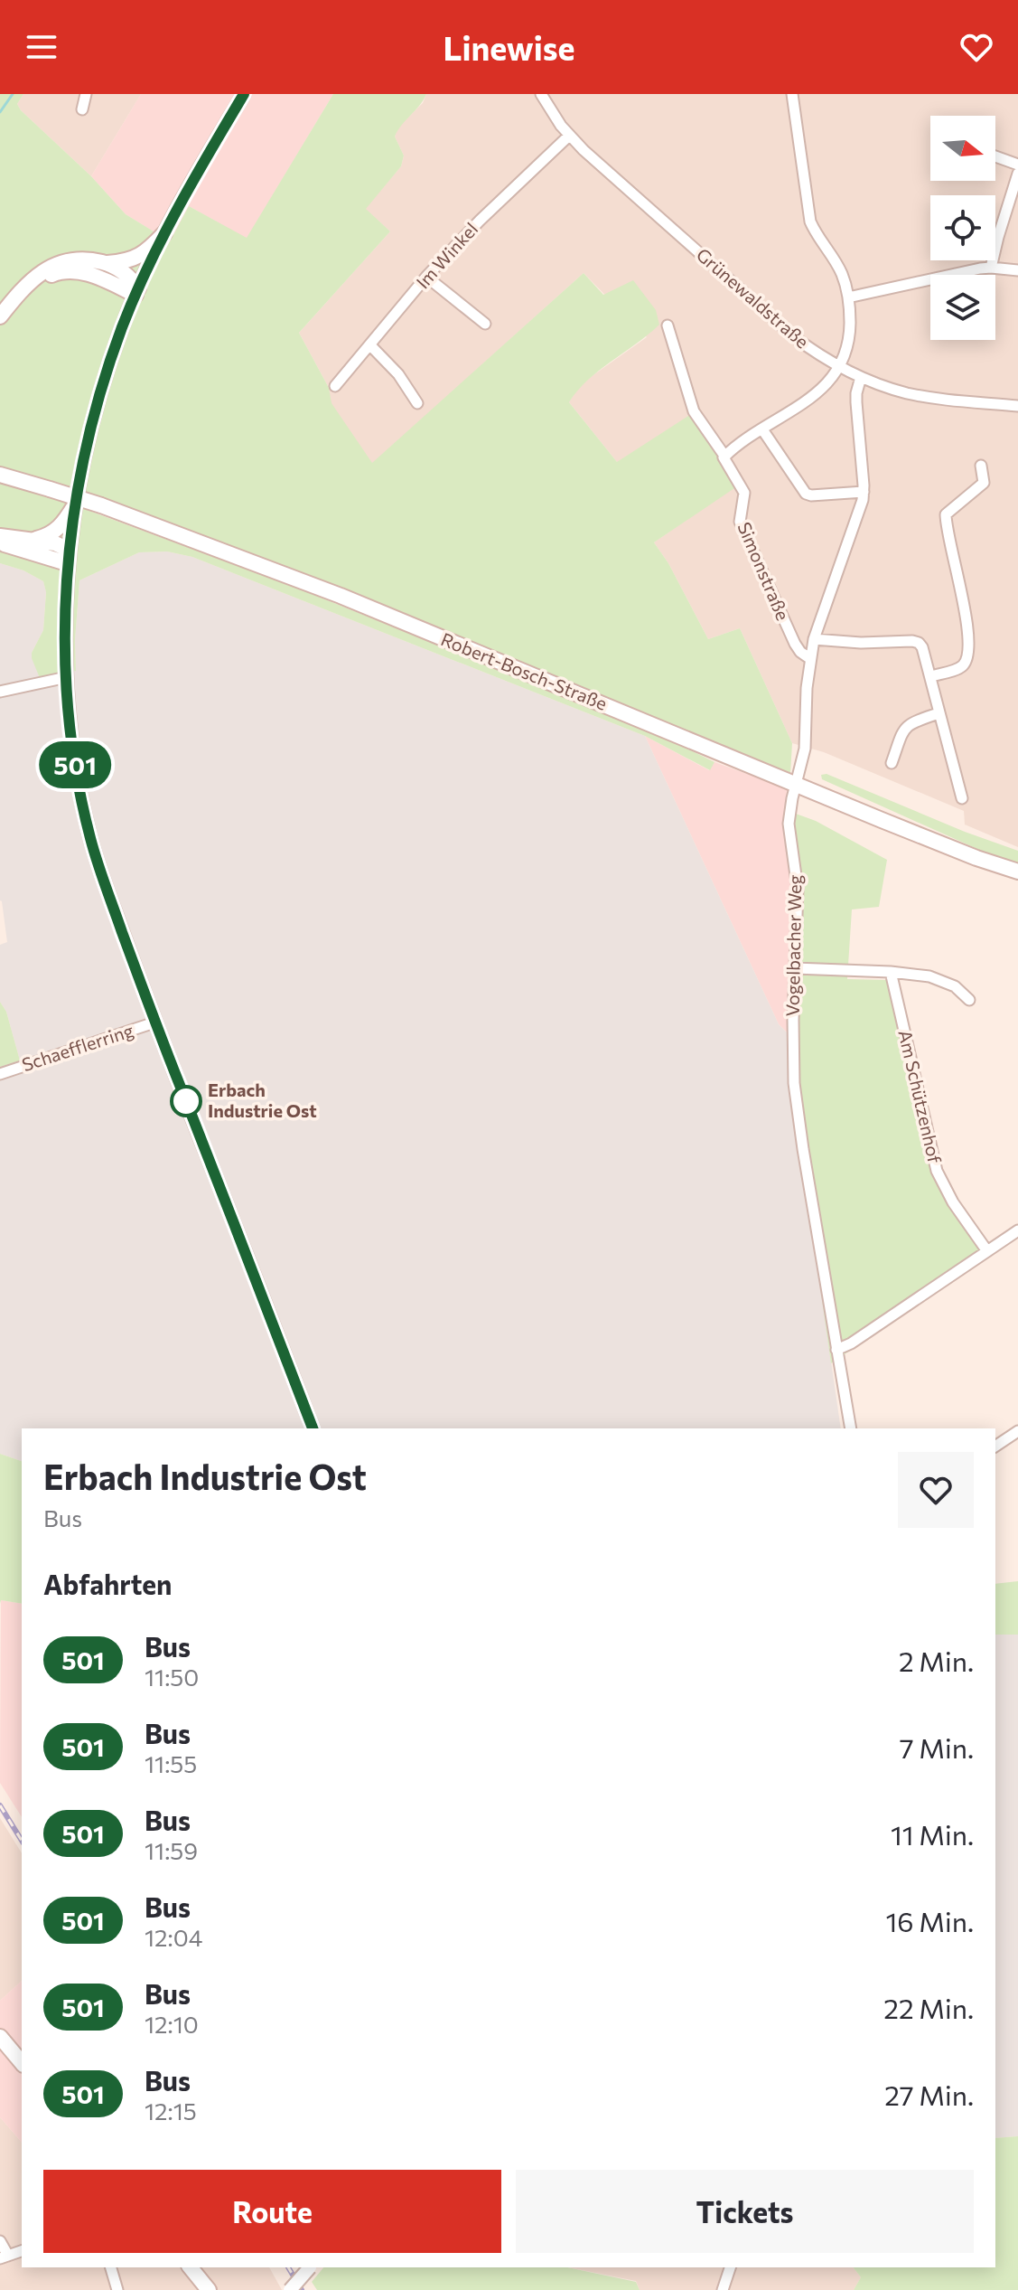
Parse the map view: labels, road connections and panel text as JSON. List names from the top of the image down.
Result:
{
  "streets": {
    "main road": ["Robert-Bosch-Straße"],
    "street": [
      "Im Winkel",
      "Grünewaldstraße",
      "Simonstraße",
      "Vogelbacher Weg",
      "Schaefflerring",
      "Am Schützenhof"
    ]
  },
  "crossings": [
    ["Im Winkel", "Grünewaldstraße"],
    ["Grünewaldstraße", "Vogelbacher Weg"],
    ["Simonstraße", "Vogelbacher Weg"],
    ["Robert-Bosch-Straße", "Vogelbacher Weg"]
  ],
  "places": ["Erbach Industrie Ost"],
  "lines": ["bus line 501"],
  "north": "right",
  "page": {
    "header": "Linewise",
    "on_map": "501",
    "heading": [
      ["Erbach Industrie Ost", "Bus"],
      "Abfahrten"
    ],
    "list": [
      {
        "mark": "501",
        "name": "Bus",
        "note": "11:50",
        "value": "2 Min."
      },
      {
        "mark": "501",
        "name": "Bus",
        "note": "11:55",
        "value": "7 Min."
      },
      {
        "mark": "501",
        "name": "Bus",
        "note": "11:59",
        "value": "11 Min."
      },
      {
        "mark": "501",
        "name": "Bus",
        "note": "12:04",
        "value": "16 Min."
      },
      {
        "mark": "501",
        "name": "Bus",
        "note": "12:10",
        "value": "22 Min."
      },
      {
        "mark": "501",
        "name": "Bus",
        "note": "12:15",
        "value": "27 Min."
      }
    ],
    "buttons": ["Route", "Tickets"]
  }
}
